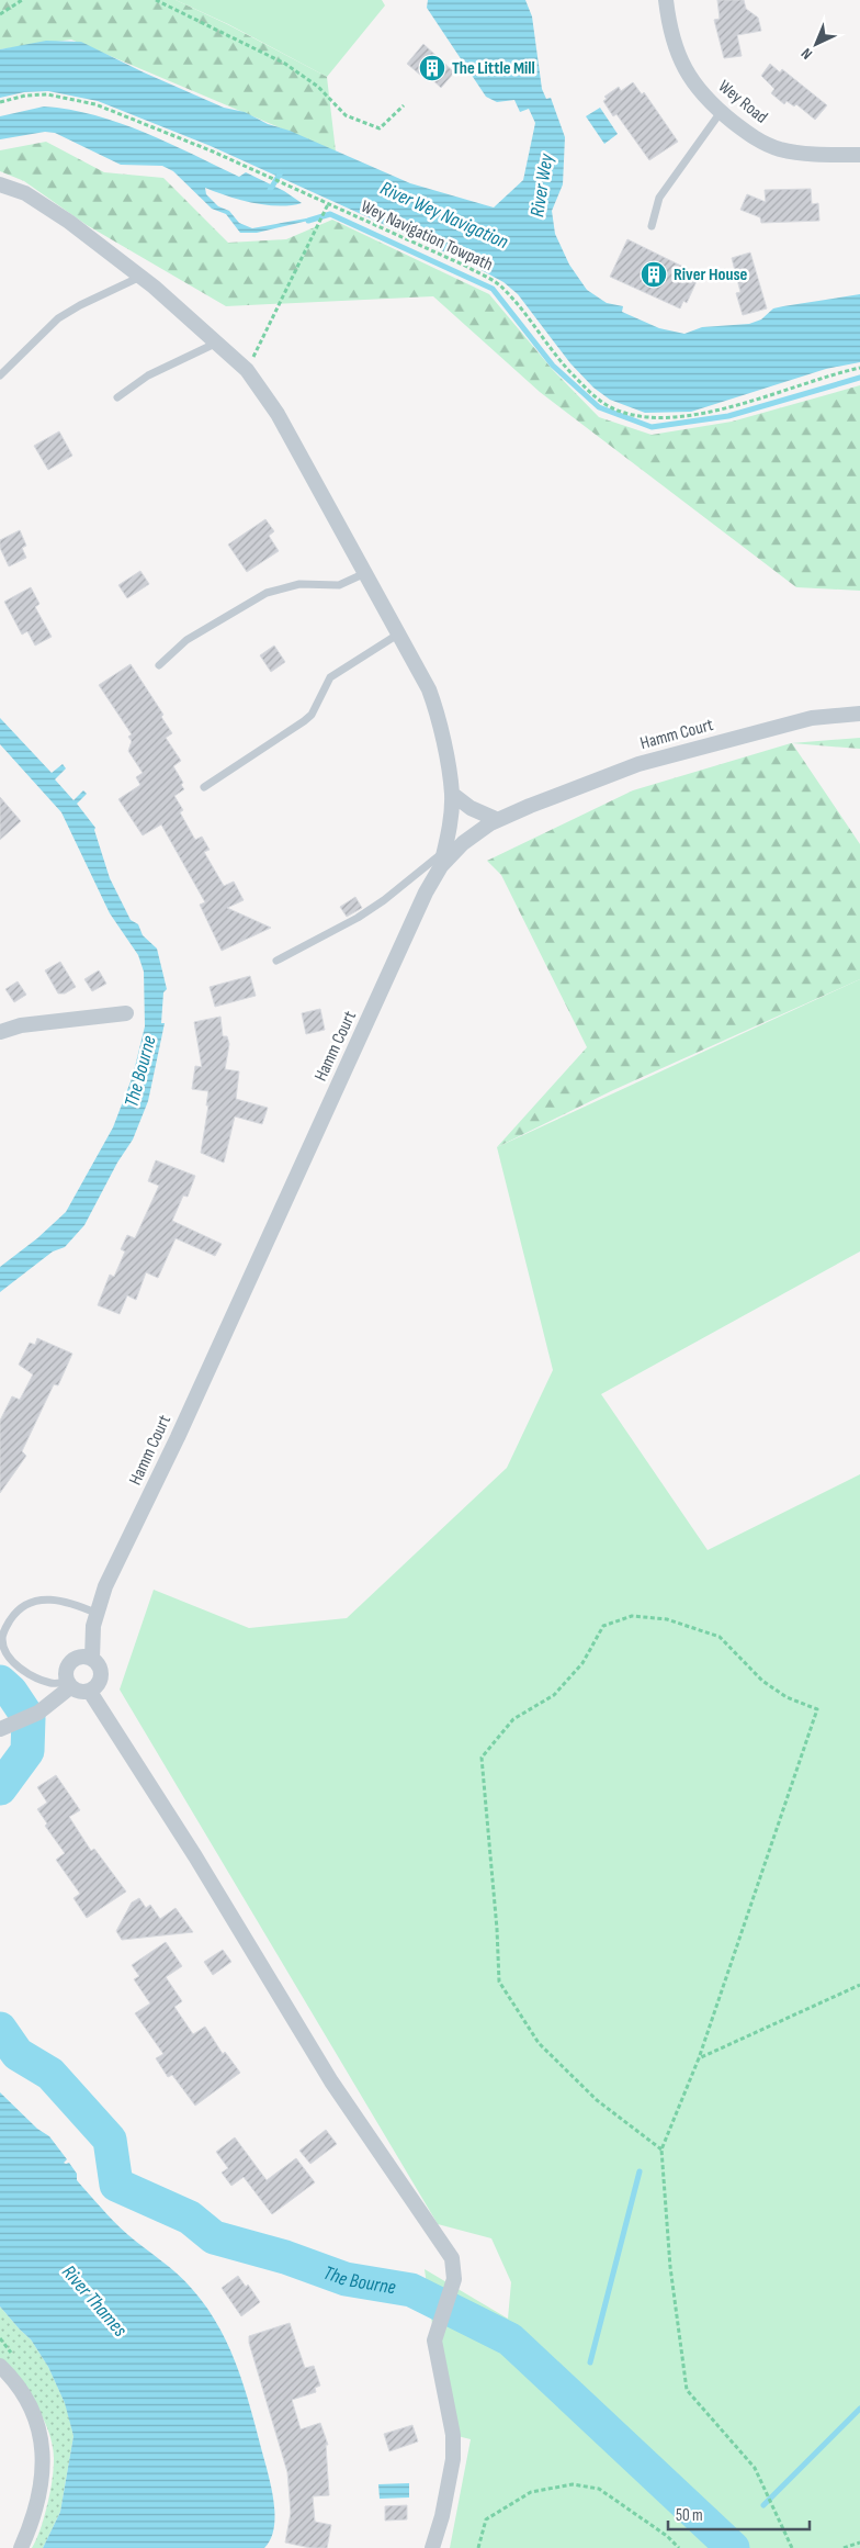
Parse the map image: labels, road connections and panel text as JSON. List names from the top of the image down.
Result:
{
  "streets": {
    "street": ["Wey Road", "Hamm Court"],
    "path": ["Wey Navigation Towpath"]
  },
  "water": [
    "River Wey",
    "River Wey Navigation",
    "The Bourne",
    "River Thames"
  ],
  "places": {
    "building": ["The Little Mill", "River House"]
  },
  "scale_bar": "50 m",
  "north": "bottom left"
}
